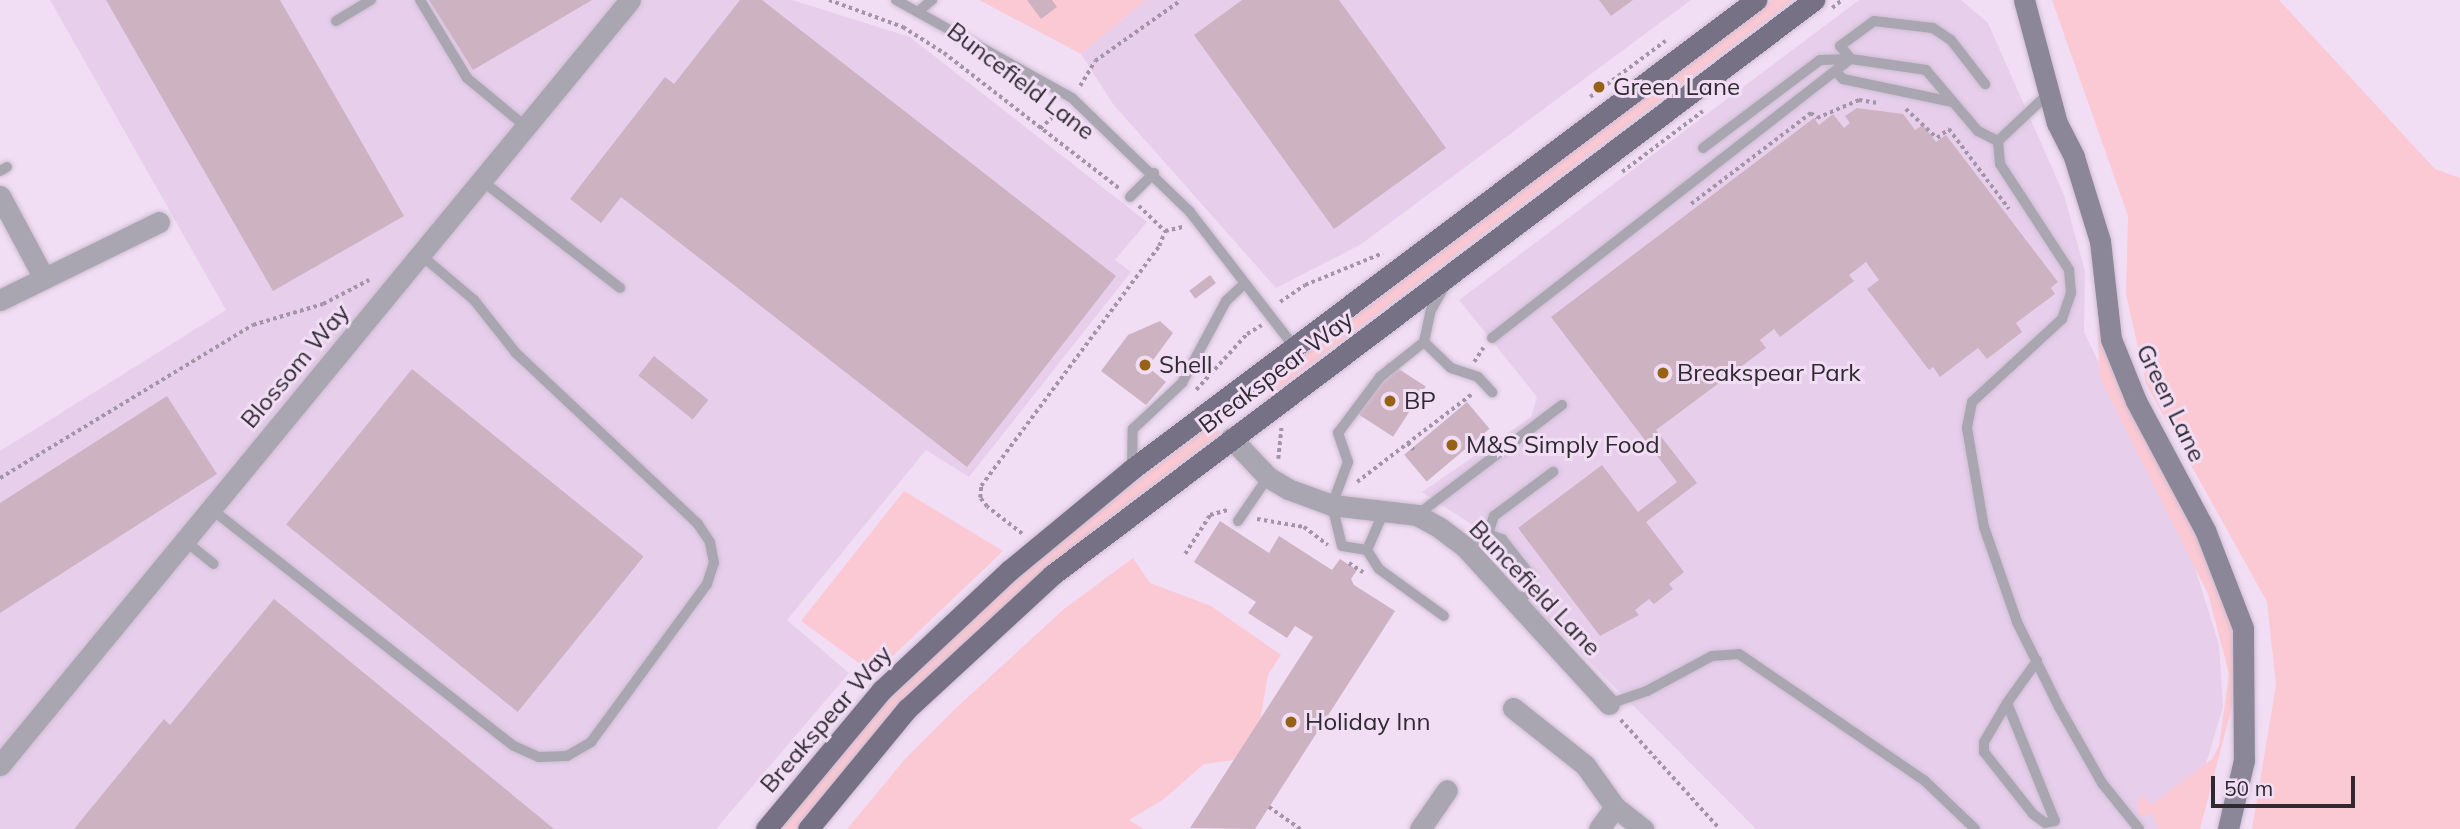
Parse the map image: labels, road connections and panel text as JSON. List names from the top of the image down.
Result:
{
  "streets": {
    "main road": ["Breakspear Way"],
    "street": ["Buncefield Lane", "Blossom Way", "Green Lane"]
  },
  "crossings": [
    ["Buncefield Lane", "Breakspear Way"]
  ],
  "places": [
    "Green Lane",
    "Shell",
    "Breakspear Park",
    "BP",
    "M&S Simply Food",
    "Holiday Inn"
  ],
  "scale_bar": "50 m"
}
